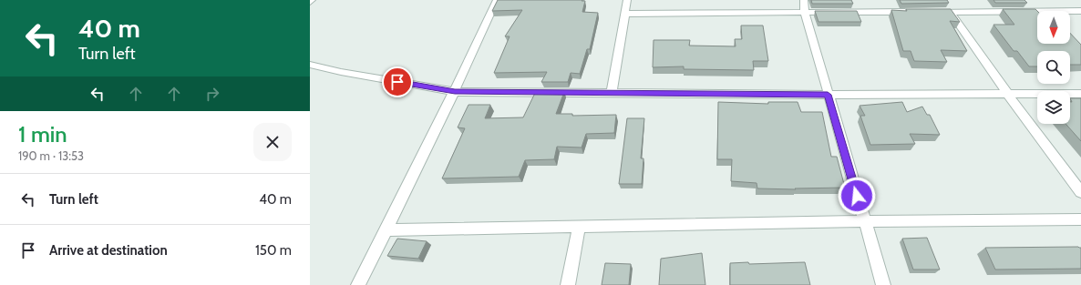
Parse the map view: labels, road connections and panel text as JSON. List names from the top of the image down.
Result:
{
  "north": "bottom",
  "page": {
    "turn": ["40 m", "Turn left"],
    "heading": ["1 min", "190 m · 13:53"],
    "list": [
      {
        "name": "Turn left",
        "value": "40 m"
      },
      {
        "name": "Arrive at destination",
        "value": "150 m"
      }
    ]
  }
}
